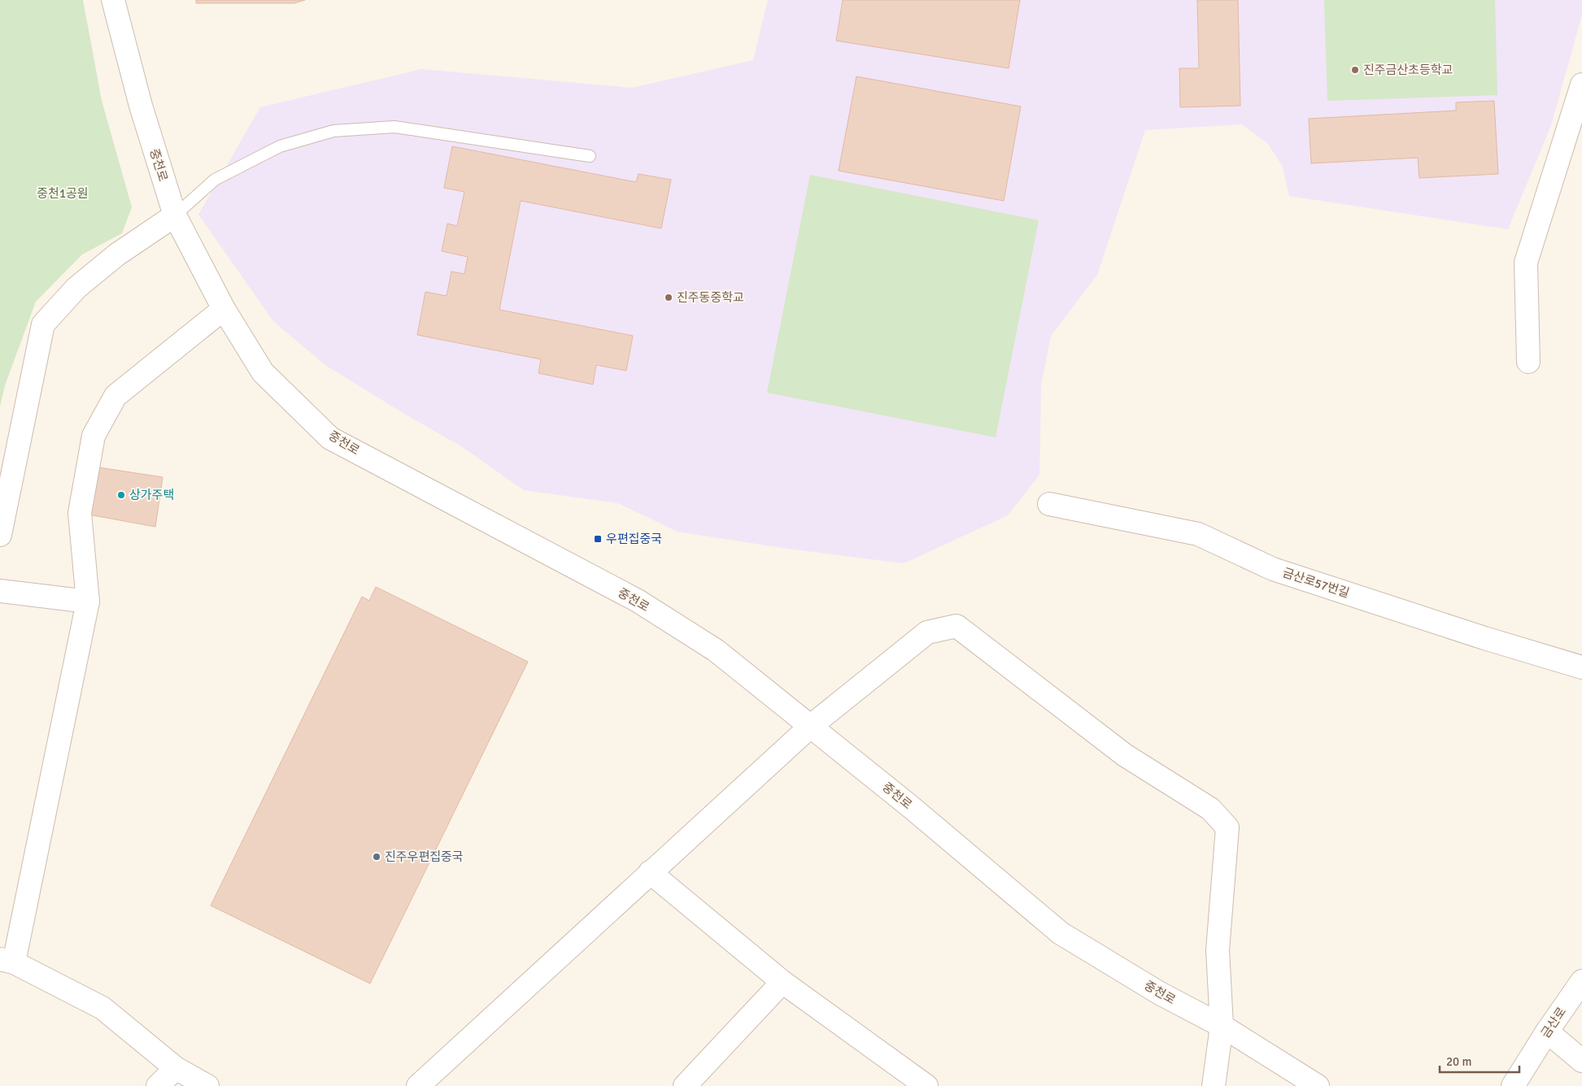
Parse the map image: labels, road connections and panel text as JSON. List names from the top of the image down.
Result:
{
  "streets": {
    "street": ["중천로", "금산로57번길", "금산로"]
  },
  "parks": ["중천1공원"],
  "places": {
    "other": [
      "진주금산초등학교",
      "진주동중학교",
      "상가주택",
      "진주우편집중국"
    ],
    "transit": ["우편집중국"]
  },
  "scale_bar": "20 m"
}
